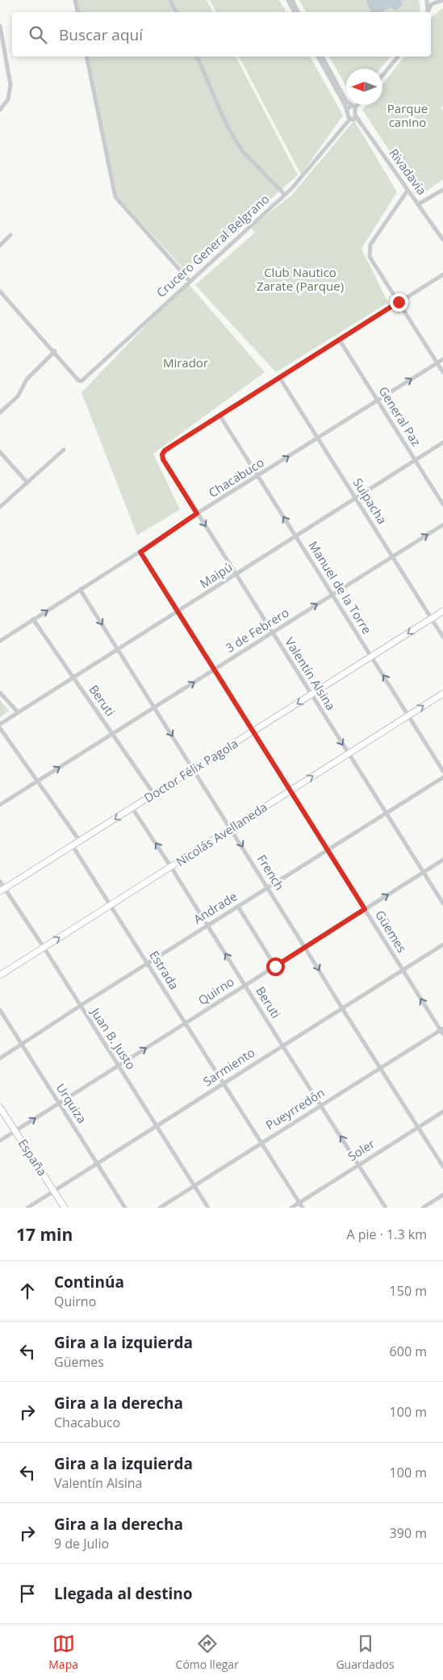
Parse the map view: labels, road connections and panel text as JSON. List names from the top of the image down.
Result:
{
  "streets": {
    "street": [
      "Rivadavia",
      "Crucero General Belgrano",
      "General Paz",
      "Chacabuco",
      "Suipacha",
      "Maipú",
      "Manuel de la Torre",
      "3 de Febrero",
      "Valentín Alsina",
      "Beruti",
      "Doctor Félix Pagola",
      "Nicolás Avellaneda",
      "French",
      "Andrade",
      "Güemes",
      "Estrada",
      "Quirno",
      "Juan B. Justo",
      "Sarmiento",
      "Urquiza",
      "Pueyrredón",
      "Soler",
      "España"
    ]
  },
  "crossings": [
    ["General Paz", "Chacabuco"],
    ["General Paz", "Maipú"],
    ["Chacabuco", "Suipacha"],
    ["Chacabuco", "Manuel de la Torre"],
    ["Chacabuco", "Valentín Alsina"],
    ["Chacabuco", "Beruti"],
    ["Chacabuco", "French"],
    ["Chacabuco", "Güemes"],
    ["Suipacha", "Maipú"],
    ["Suipacha", "3 de Febrero"],
    ["Suipacha", "Doctor Félix Pagola"],
    ["Maipú", "Manuel de la Torre"],
    ["Maipú", "Valentín Alsina"],
    ["Maipú", "Beruti"],
    ["Maipú", "French"],
    ["Maipú", "Güemes"],
    ["Manuel de la Torre", "3 de Febrero"],
    ["Manuel de la Torre", "Valentín Alsina"],
    ["Manuel de la Torre", "Doctor Félix Pagola"],
    ["Manuel de la Torre", "Nicolás Avellaneda"],
    ["3 de Febrero", "Valentín Alsina"],
    ["3 de Febrero", "Beruti"],
    ["3 de Febrero", "French"],
    ["3 de Febrero", "Güemes"],
    ["Valentín Alsina", "Doctor Félix Pagola"],
    ["Valentín Alsina", "Nicolás Avellaneda"],
    ["Valentín Alsina", "Andrade"],
    ["Valentín Alsina", "Quirno"],
    ["Beruti", "Doctor Félix Pagola"],
    ["Beruti", "Nicolás Avellaneda"],
    ["Beruti", "Andrade"],
    ["Beruti", "Quirno"],
    ["Beruti", "Sarmiento"],
    ["Beruti", "Pueyrredón"],
    ["Beruti", "Soler"],
    ["Doctor Félix Pagola", "French"],
    ["Doctor Félix Pagola", "Güemes"],
    ["Doctor Félix Pagola", "Estrada"],
    ["Doctor Félix Pagola", "Juan B. Justo"],
    ["Nicolás Avellaneda", "French"],
    ["Nicolás Avellaneda", "Güemes"],
    ["Nicolás Avellaneda", "Estrada"],
    ["Nicolás Avellaneda", "Juan B. Justo"],
    ["French", "Andrade"],
    ["French", "Quirno"],
    ["French", "Sarmiento"],
    ["French", "Pueyrredón"],
    ["French", "Soler"],
    ["Andrade", "Güemes"],
    ["Andrade", "Estrada"],
    ["Andrade", "Juan B. Justo"],
    ["Andrade", "Urquiza"],
    ["Güemes", "Quirno"],
    ["Güemes", "Sarmiento"],
    ["Güemes", "Pueyrredón"],
    ["Estrada", "Quirno"],
    ["Estrada", "Sarmiento"],
    ["Estrada", "Pueyrredón"],
    ["Estrada", "Soler"],
    ["Quirno", "Juan B. Justo"],
    ["Quirno", "Urquiza"],
    ["Quirno", "España"],
    ["Juan B. Justo", "Sarmiento"],
    ["Juan B. Justo", "Pueyrredón"],
    ["Sarmiento", "Urquiza"],
    ["Sarmiento", "España"]
  ],
  "one_way": [
    "Chacabuco",
    "3 de Febrero",
    "Doctor Félix Pagola",
    "Nicolás Avellaneda",
    "French",
    "Quirno"
  ],
  "parks": ["Parque canino", "Club Nautico Zarate (Parque)", "Mirador"],
  "north": "left",
  "page": {
    "search": "Buscar aquí",
    "heading": ["17 min", "A pie · 1.3 km"],
    "list": [
      ["Continúa", "Quirno", "150 m"],
      ["Gira a la izquierda", "Güemes", "600 m"],
      ["Gira a la derecha", "Chacabuco", "100 m"],
      ["Gira a la izquierda", "Valentín Alsina", "100 m"],
      ["Gira a la derecha", "9 de Julio", "390 m"],
      "Llegada al destino"
    ],
    "nav": ["Mapa", "Cómo llegar", "Guardados"]
  }
}
